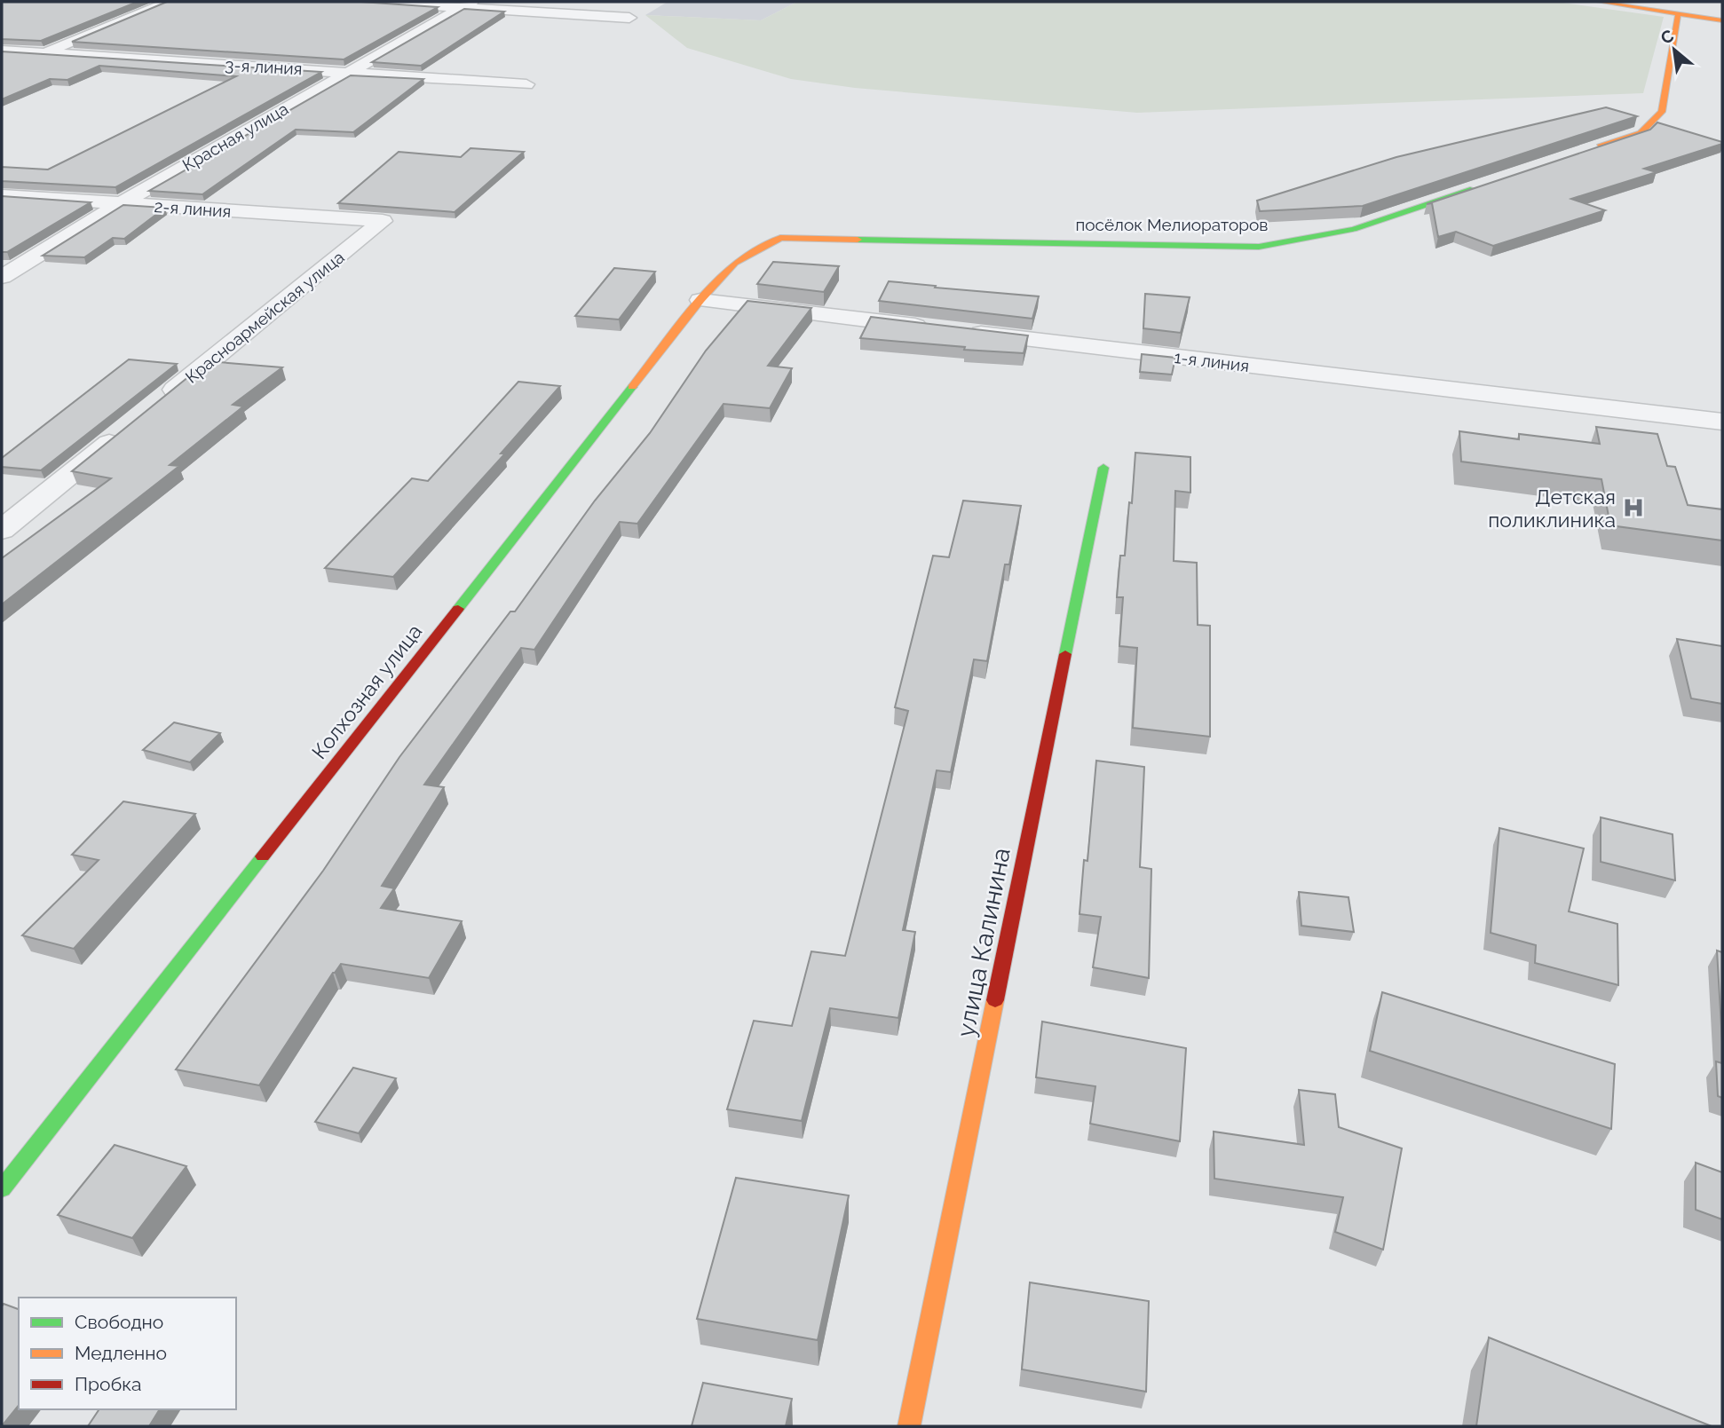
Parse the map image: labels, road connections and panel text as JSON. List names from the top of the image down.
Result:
{
  "streets": {
    "street": [
      "3-я линия",
      "Красная улица",
      "2-я линия",
      "посёлок Мелиораторов",
      "Красноармейская улица",
      "1-я линия",
      "Колхозная улица",
      "улица Калинина"
    ]
  },
  "crossings": [
    ["3-я линия", "Красная улица"],
    ["Красная улица", "2-я линия"],
    ["2-я линия", "Красноармейская улица"],
    ["посёлок Мелиораторов", "Колхозная улица"]
  ],
  "places": {
    "hospital": ["Детская поликлиника"]
  },
  "legend": ["Свободно", "Медленно", "Пробка"],
  "north": "top left"
}
